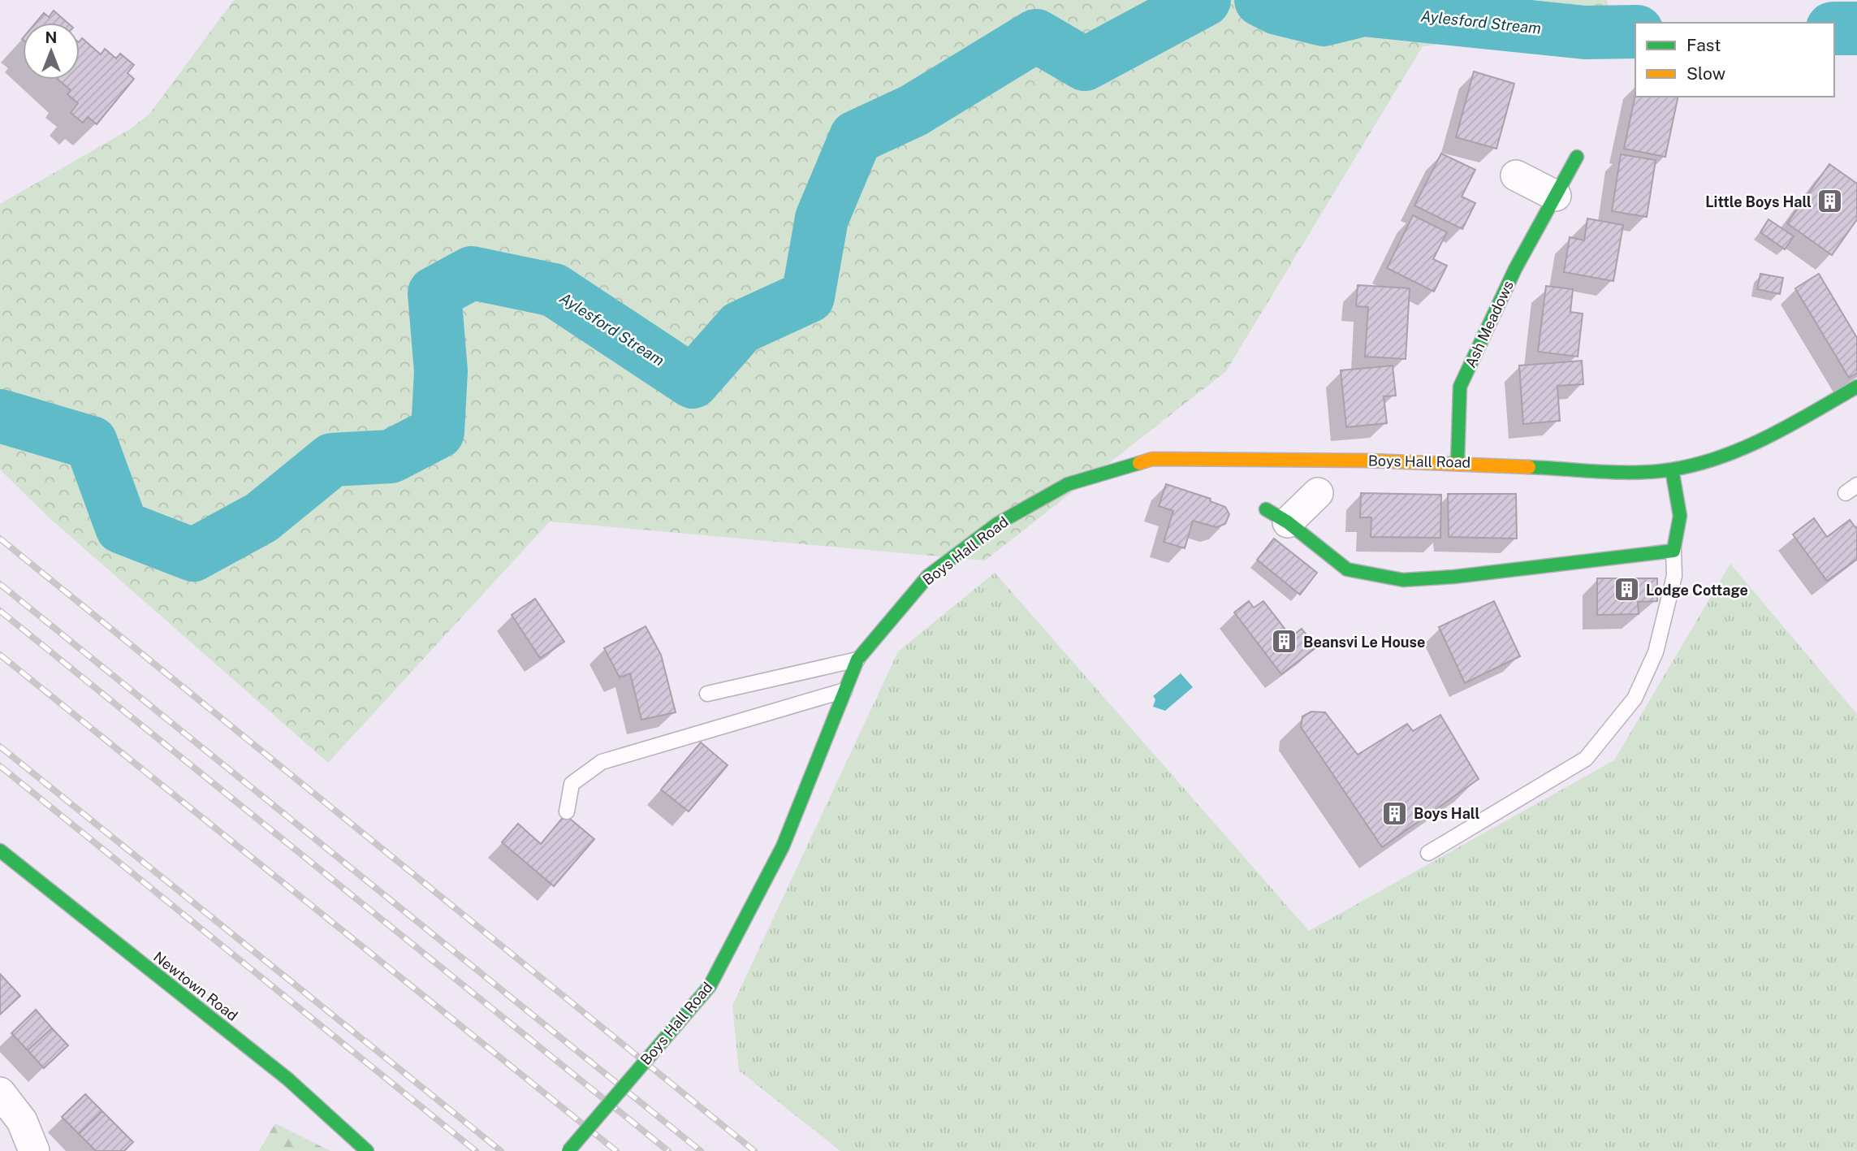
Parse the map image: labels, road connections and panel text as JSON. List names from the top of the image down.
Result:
{
  "streets": {
    "street": ["Ash Meadows", "Boys Hall Road", "Newtown Road"]
  },
  "crossings": [
    ["Ash Meadows", "Boys Hall Road"]
  ],
  "water": ["Aylesford Stream"],
  "places": {
    "building": [
      "Little Boys Hall",
      "Lodge Cottage",
      "Beansvi Le House",
      "Boys Hall"
    ]
  },
  "legend": ["Fast", "Slow"],
  "north": "top"
}
